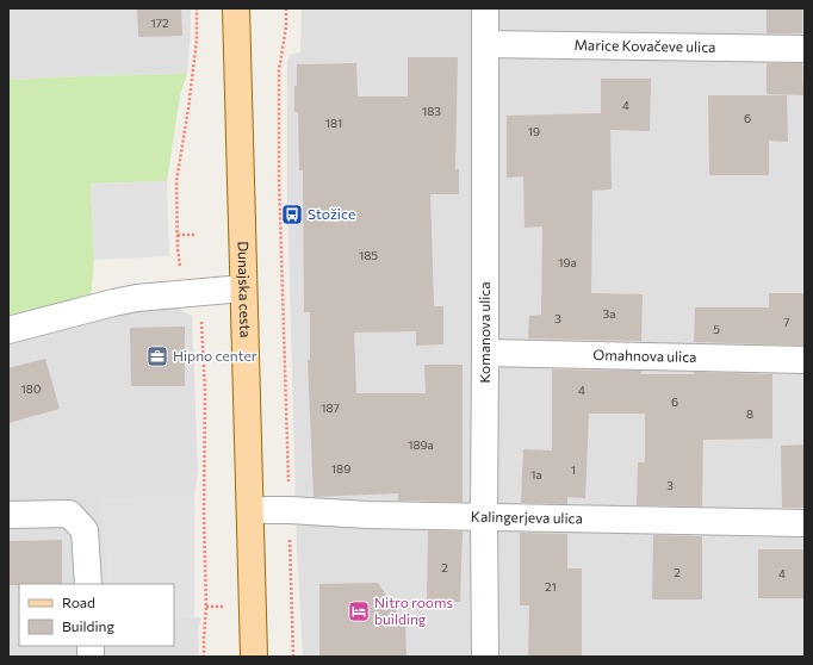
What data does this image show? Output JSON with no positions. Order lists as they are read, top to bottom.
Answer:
{
  "streets": {
    "main road": ["Dunajska cesta"],
    "street": [
      "Marice Kovačeve ulica",
      "Komanova ulica",
      "Omahnova ulica",
      "Kalingerjeva ulica"
    ]
  },
  "crossings": [
    ["Marice Kovačeve ulica", "Komanova ulica"],
    ["Dunajska cesta", "Kalingerjeva ulica"],
    ["Komanova ulica", "Omahnova ulica"],
    ["Komanova ulica", "Kalingerjeva ulica"]
  ],
  "places": {
    "bus stop": ["Stožice"],
    "office": ["Hipno center"],
    "hotel": ["Nitro rooms building"]
  },
  "house_numbers": [
    "172",
    "4",
    "183",
    "6",
    "181",
    "19",
    "185",
    "19a",
    "3a",
    "3",
    "7",
    "5",
    "180",
    "4",
    "6",
    "187",
    "8",
    "189a",
    "189",
    "1",
    "1a",
    "3",
    "2",
    "2",
    "4",
    "21"
  ],
  "legend": ["Road", "Building"]
}
